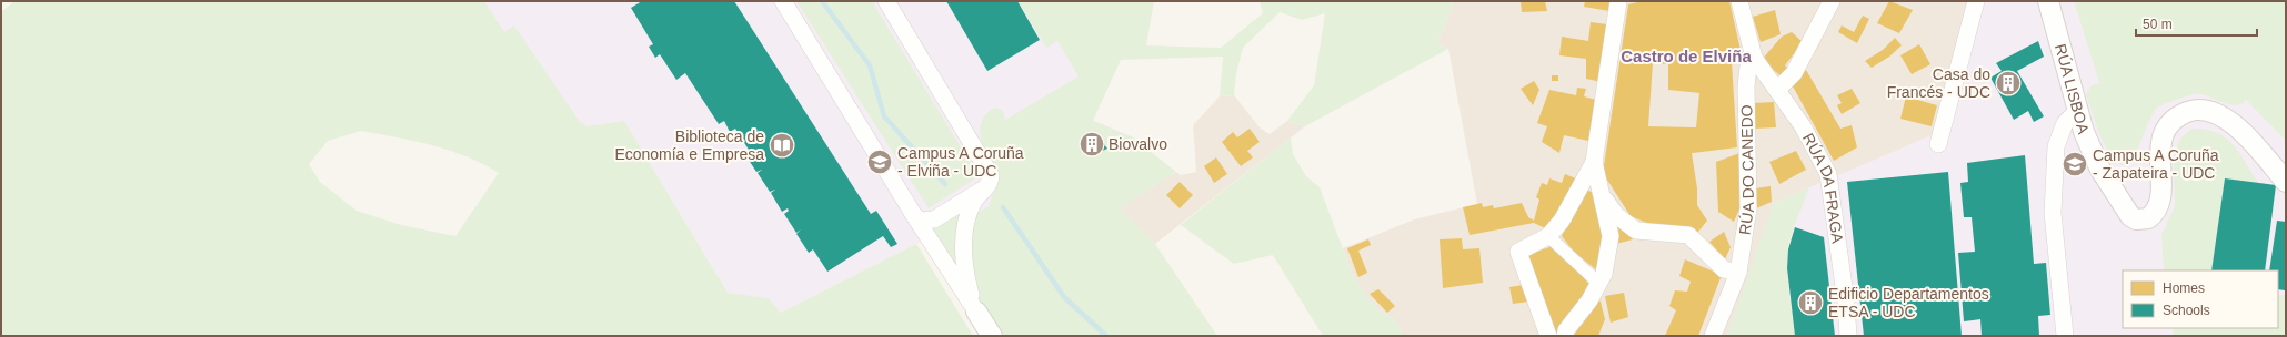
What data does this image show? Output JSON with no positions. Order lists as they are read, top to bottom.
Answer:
{
  "streets": {
    "street": ["RÚA LISBOA", "RÚA DO CANEDO", "RÚA DA FRAGA"]
  },
  "crossings": [
    ["RÚA DO CANEDO", "RÚA DA FRAGA"]
  ],
  "districts": ["Castro de Elviña"],
  "places": {
    "building": ["Casa do Francés - UDC", "Biovalvo", "Edificio Departamentos ETSA - UDC"],
    "library": ["Biblioteca de Economía e Empresa"],
    "school or university": ["Campus A Coruña - Elviña - UDC", "Campus A Coruña - Zapateira - UDC"]
  },
  "legend": ["Homes", "Schools"],
  "scale_bar": "50 m"
}
